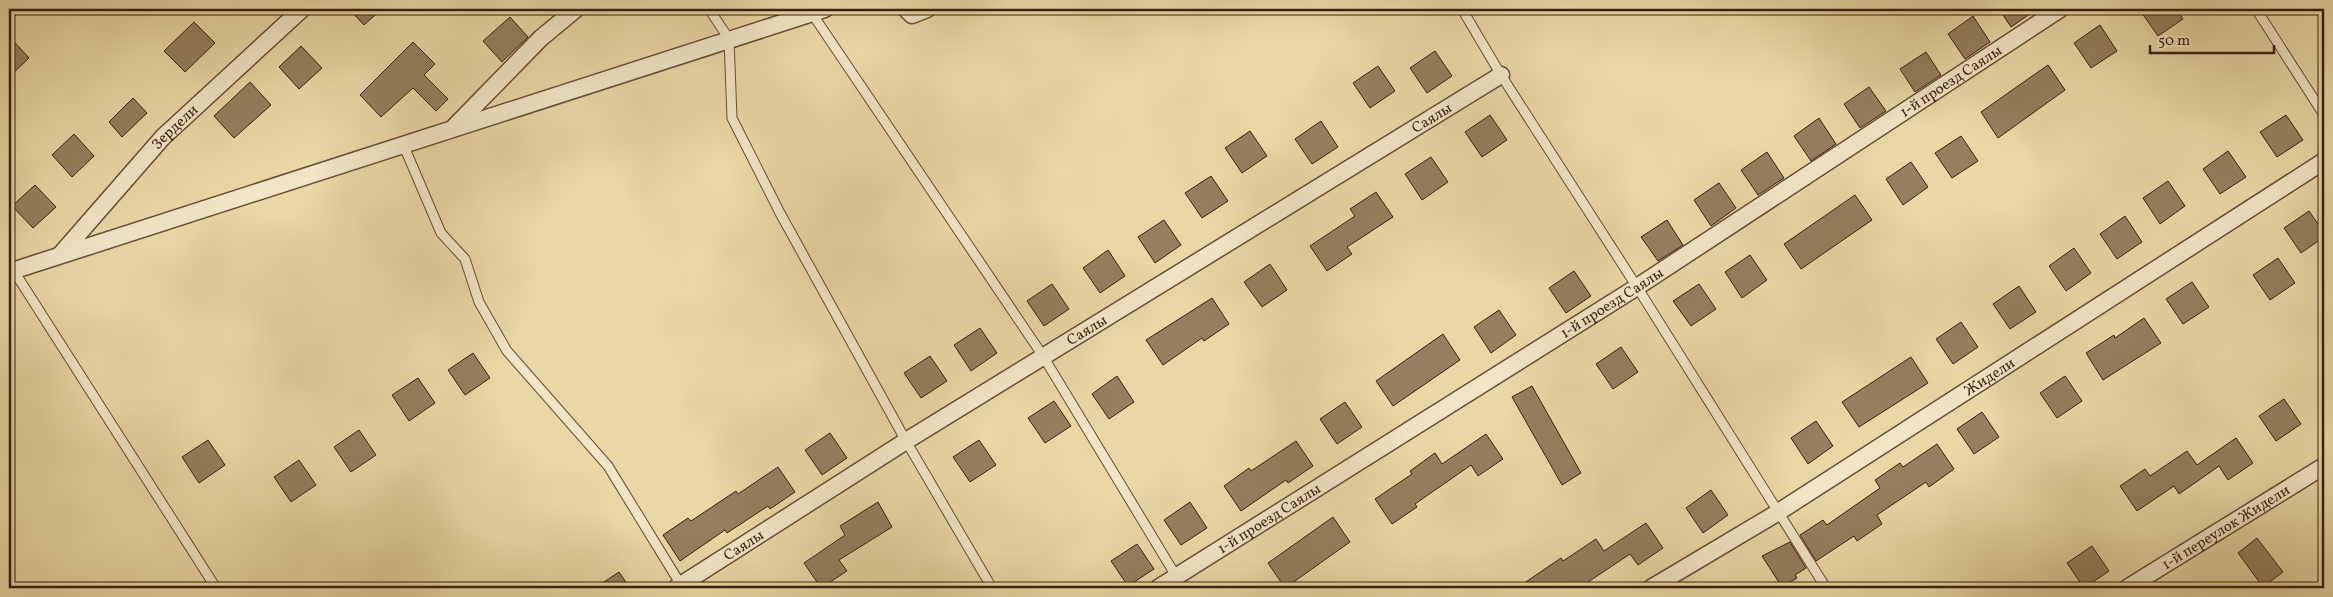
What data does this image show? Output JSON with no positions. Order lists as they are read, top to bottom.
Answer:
{
  "streets": {
    "street": [
      "1-й проезд Саялы",
      "Саялы",
      "Зердели",
      "Жидели",
      "1-й переулок Жидели"
    ]
  },
  "scale_bar": "50 m"
}
